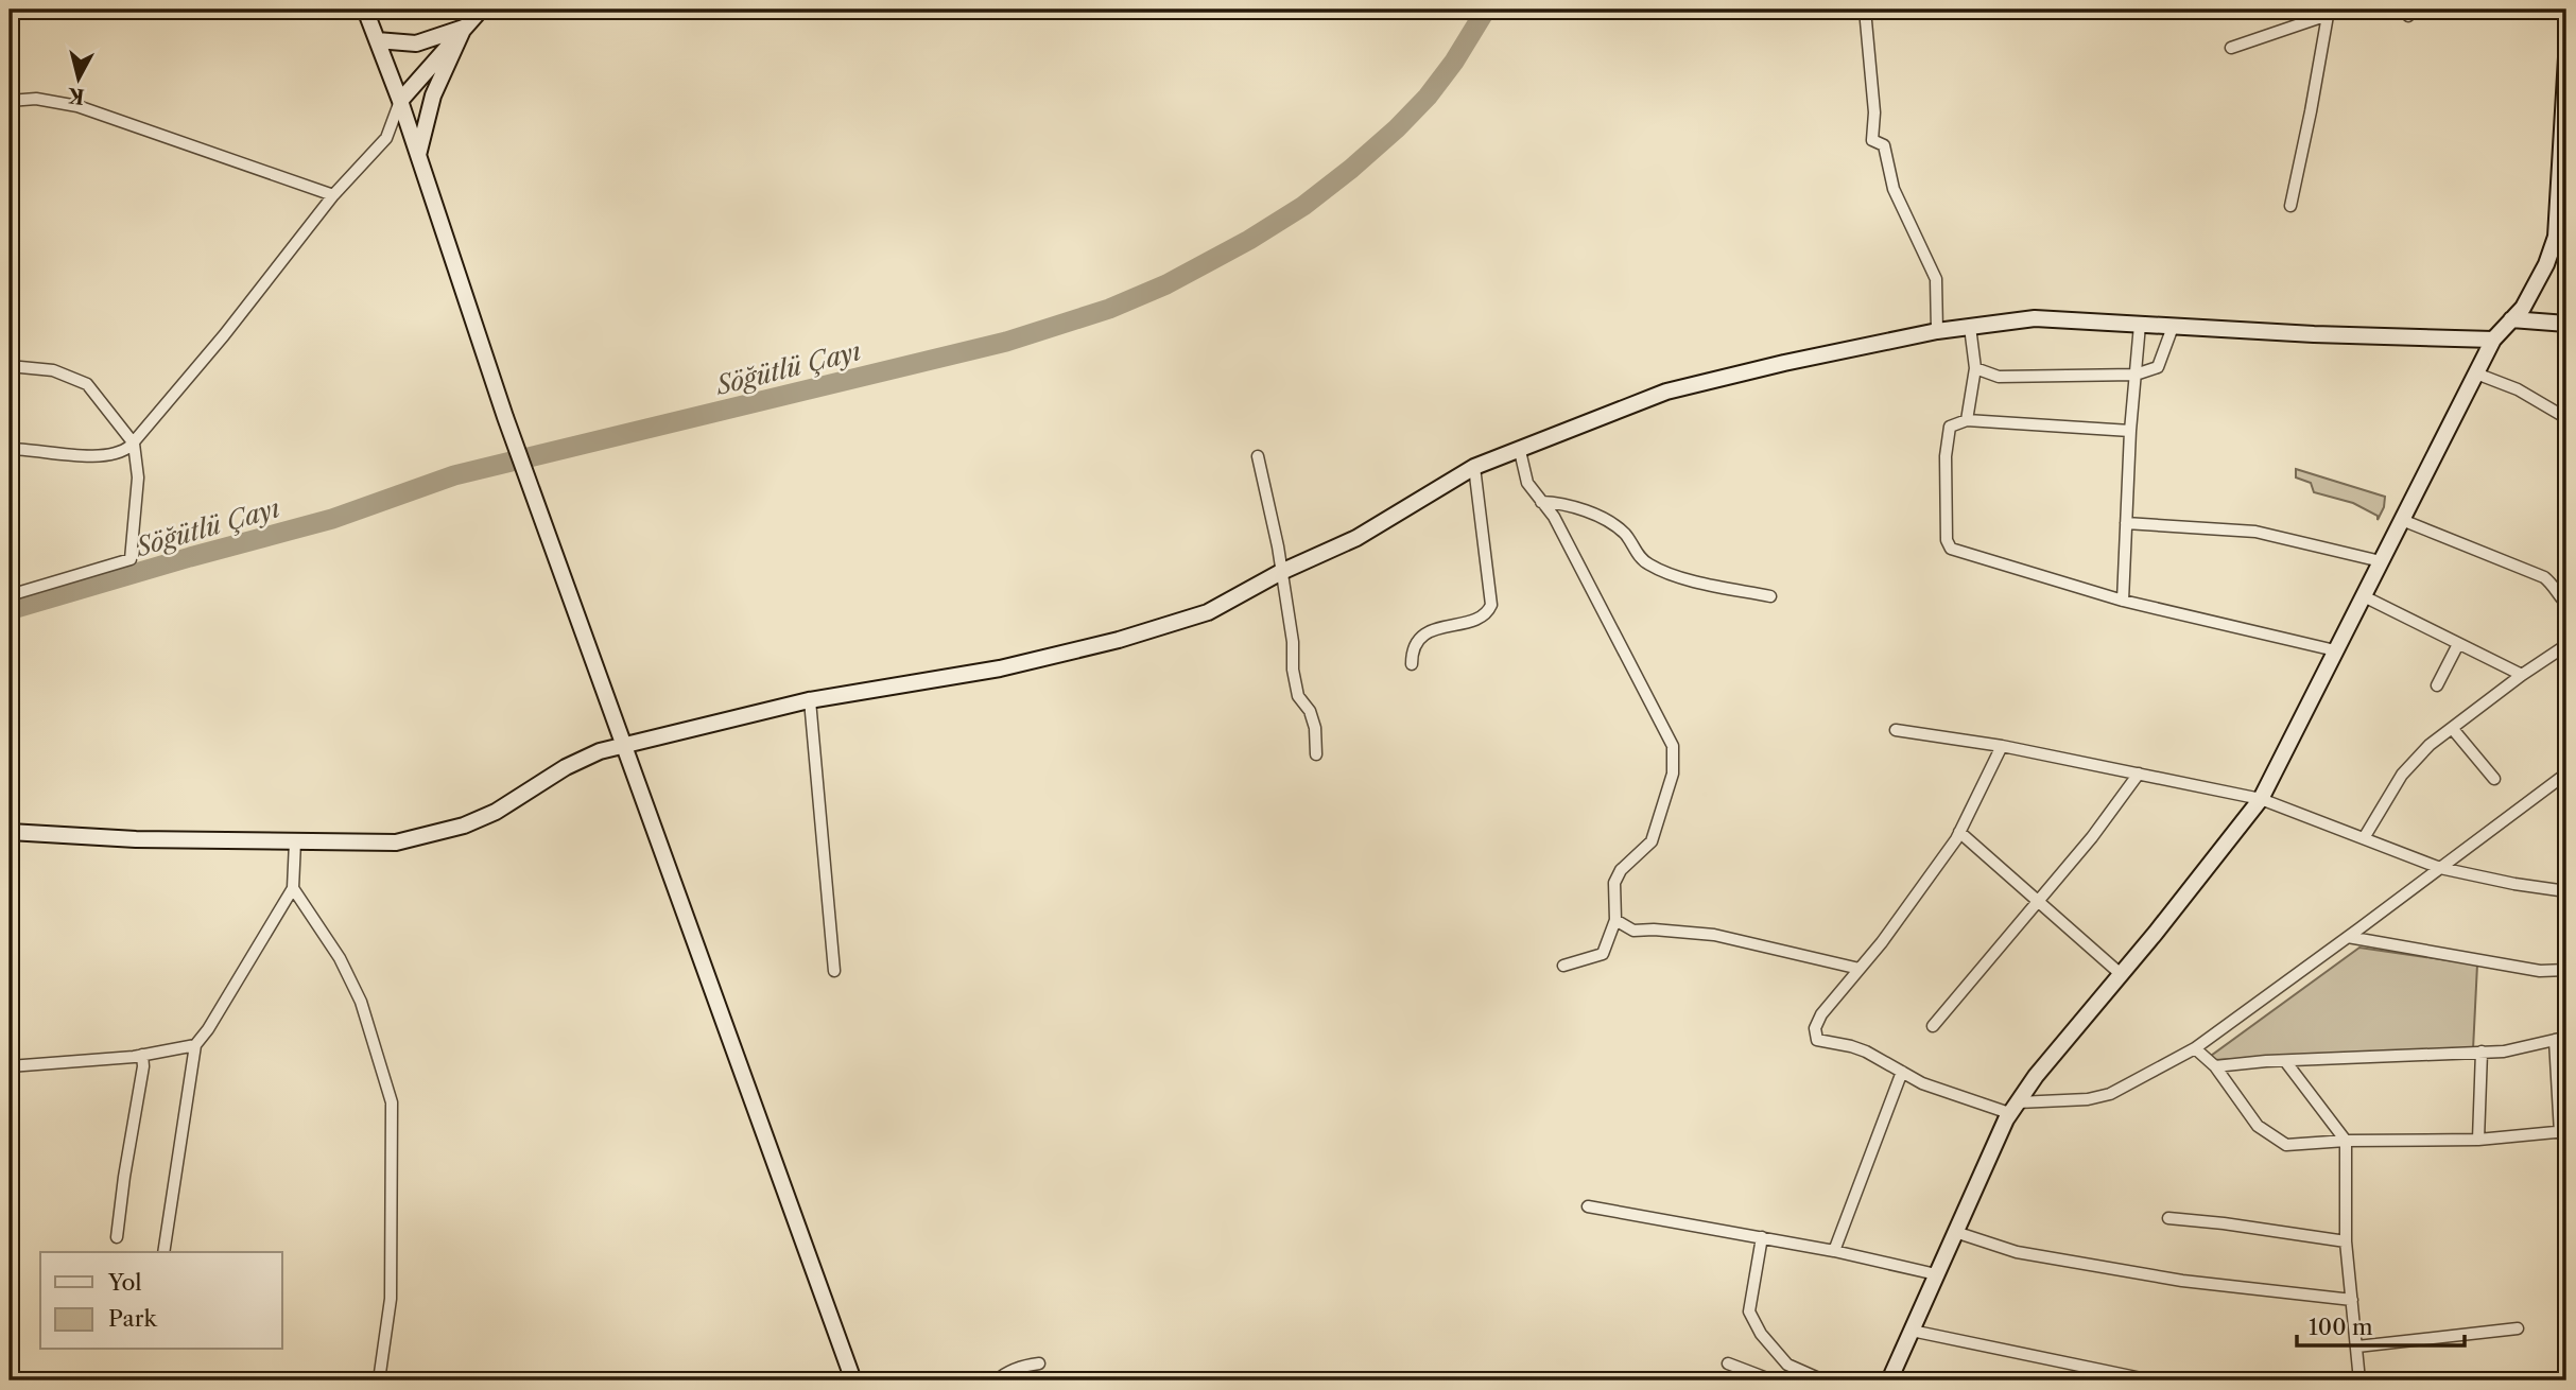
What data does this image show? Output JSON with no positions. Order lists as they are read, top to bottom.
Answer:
{
  "water": ["Söğütlü Çayı"],
  "legend": ["Yol", "Park"],
  "scale_bar": "100 m",
  "north": "bottom"
}
